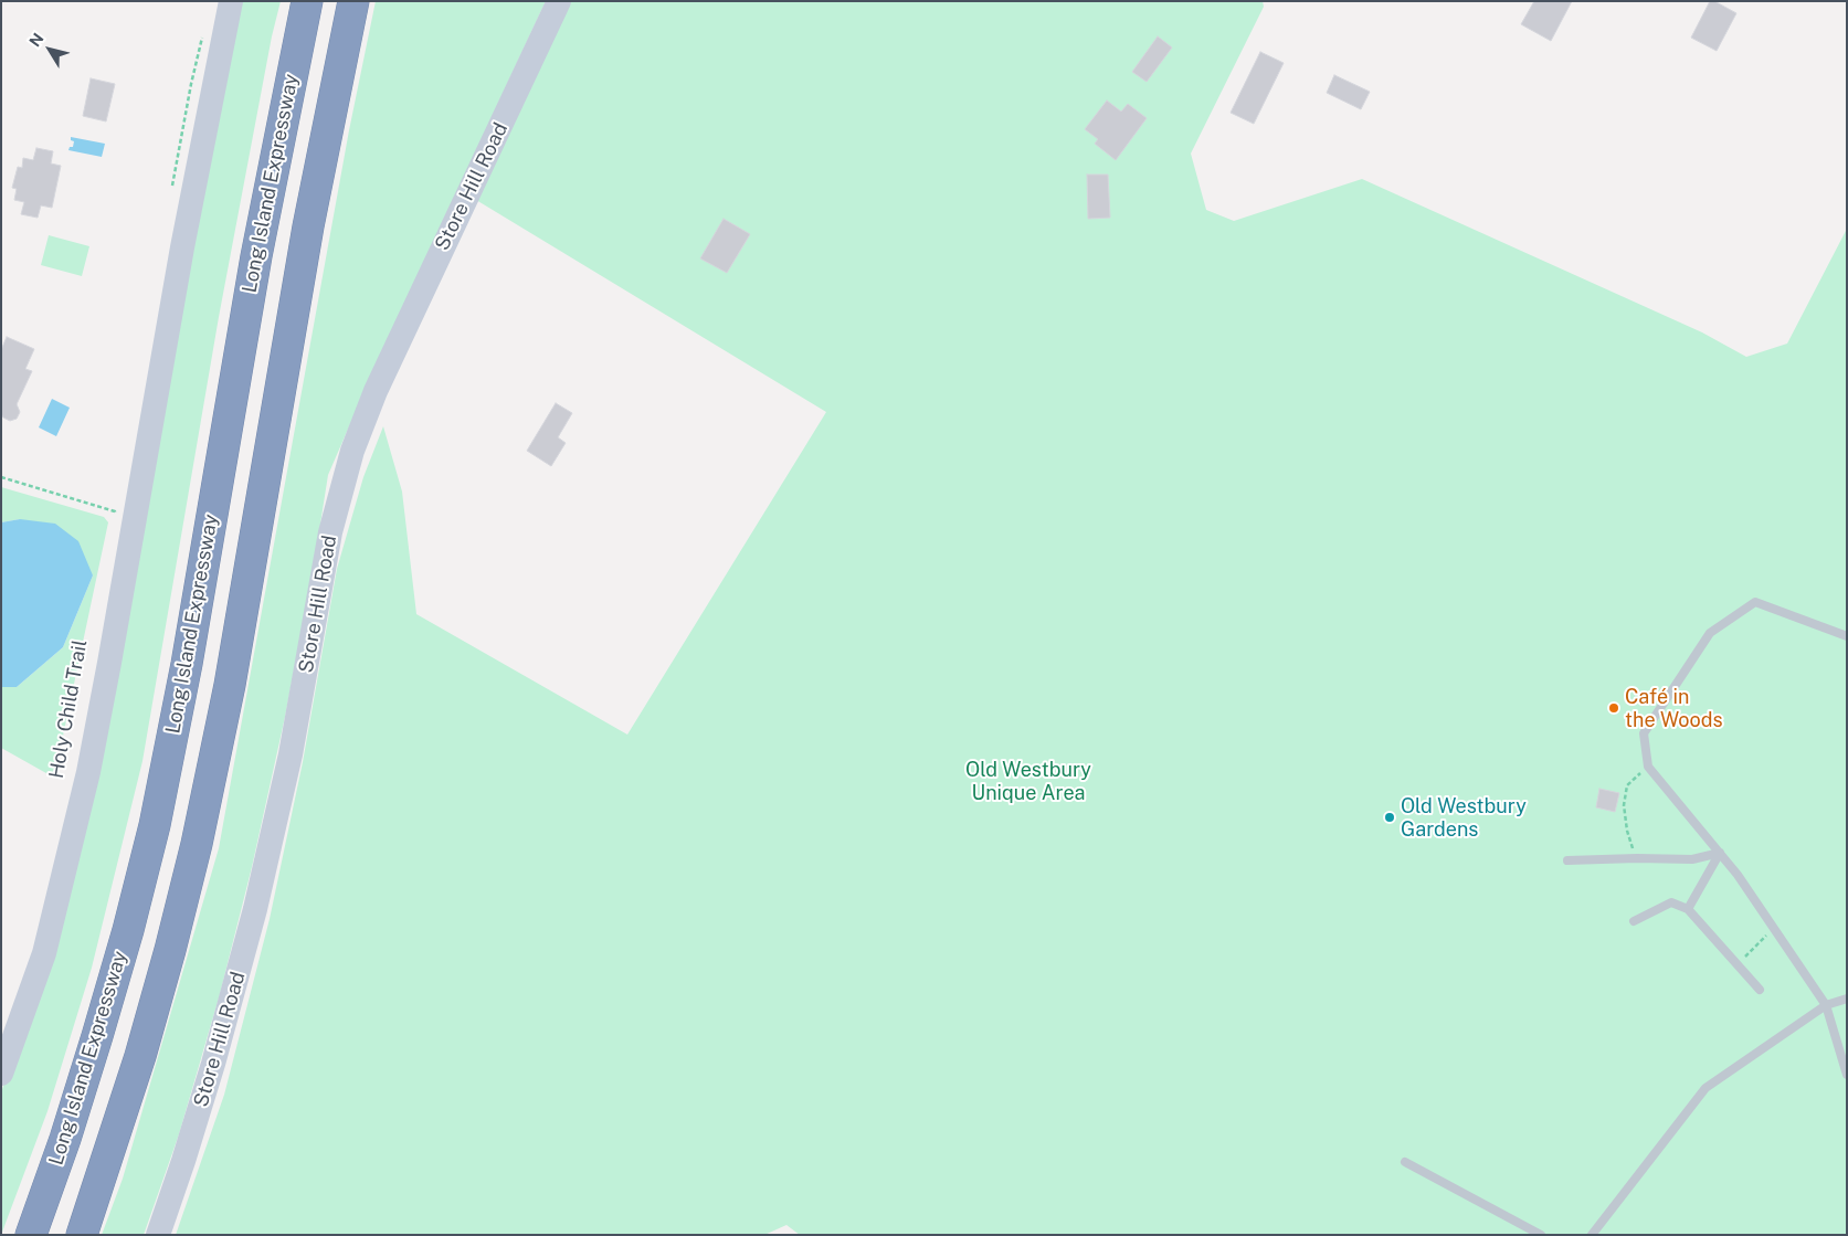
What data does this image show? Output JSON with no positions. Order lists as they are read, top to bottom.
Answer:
{
  "streets": {
    "highway": ["Long Island Expressway"],
    "main road": ["Store Hill Road"]
  },
  "parks": ["Old Westbury Unique Area"],
  "places": ["Café in the Woods", "Old Westbury Gardens"],
  "north": "top left"
}
